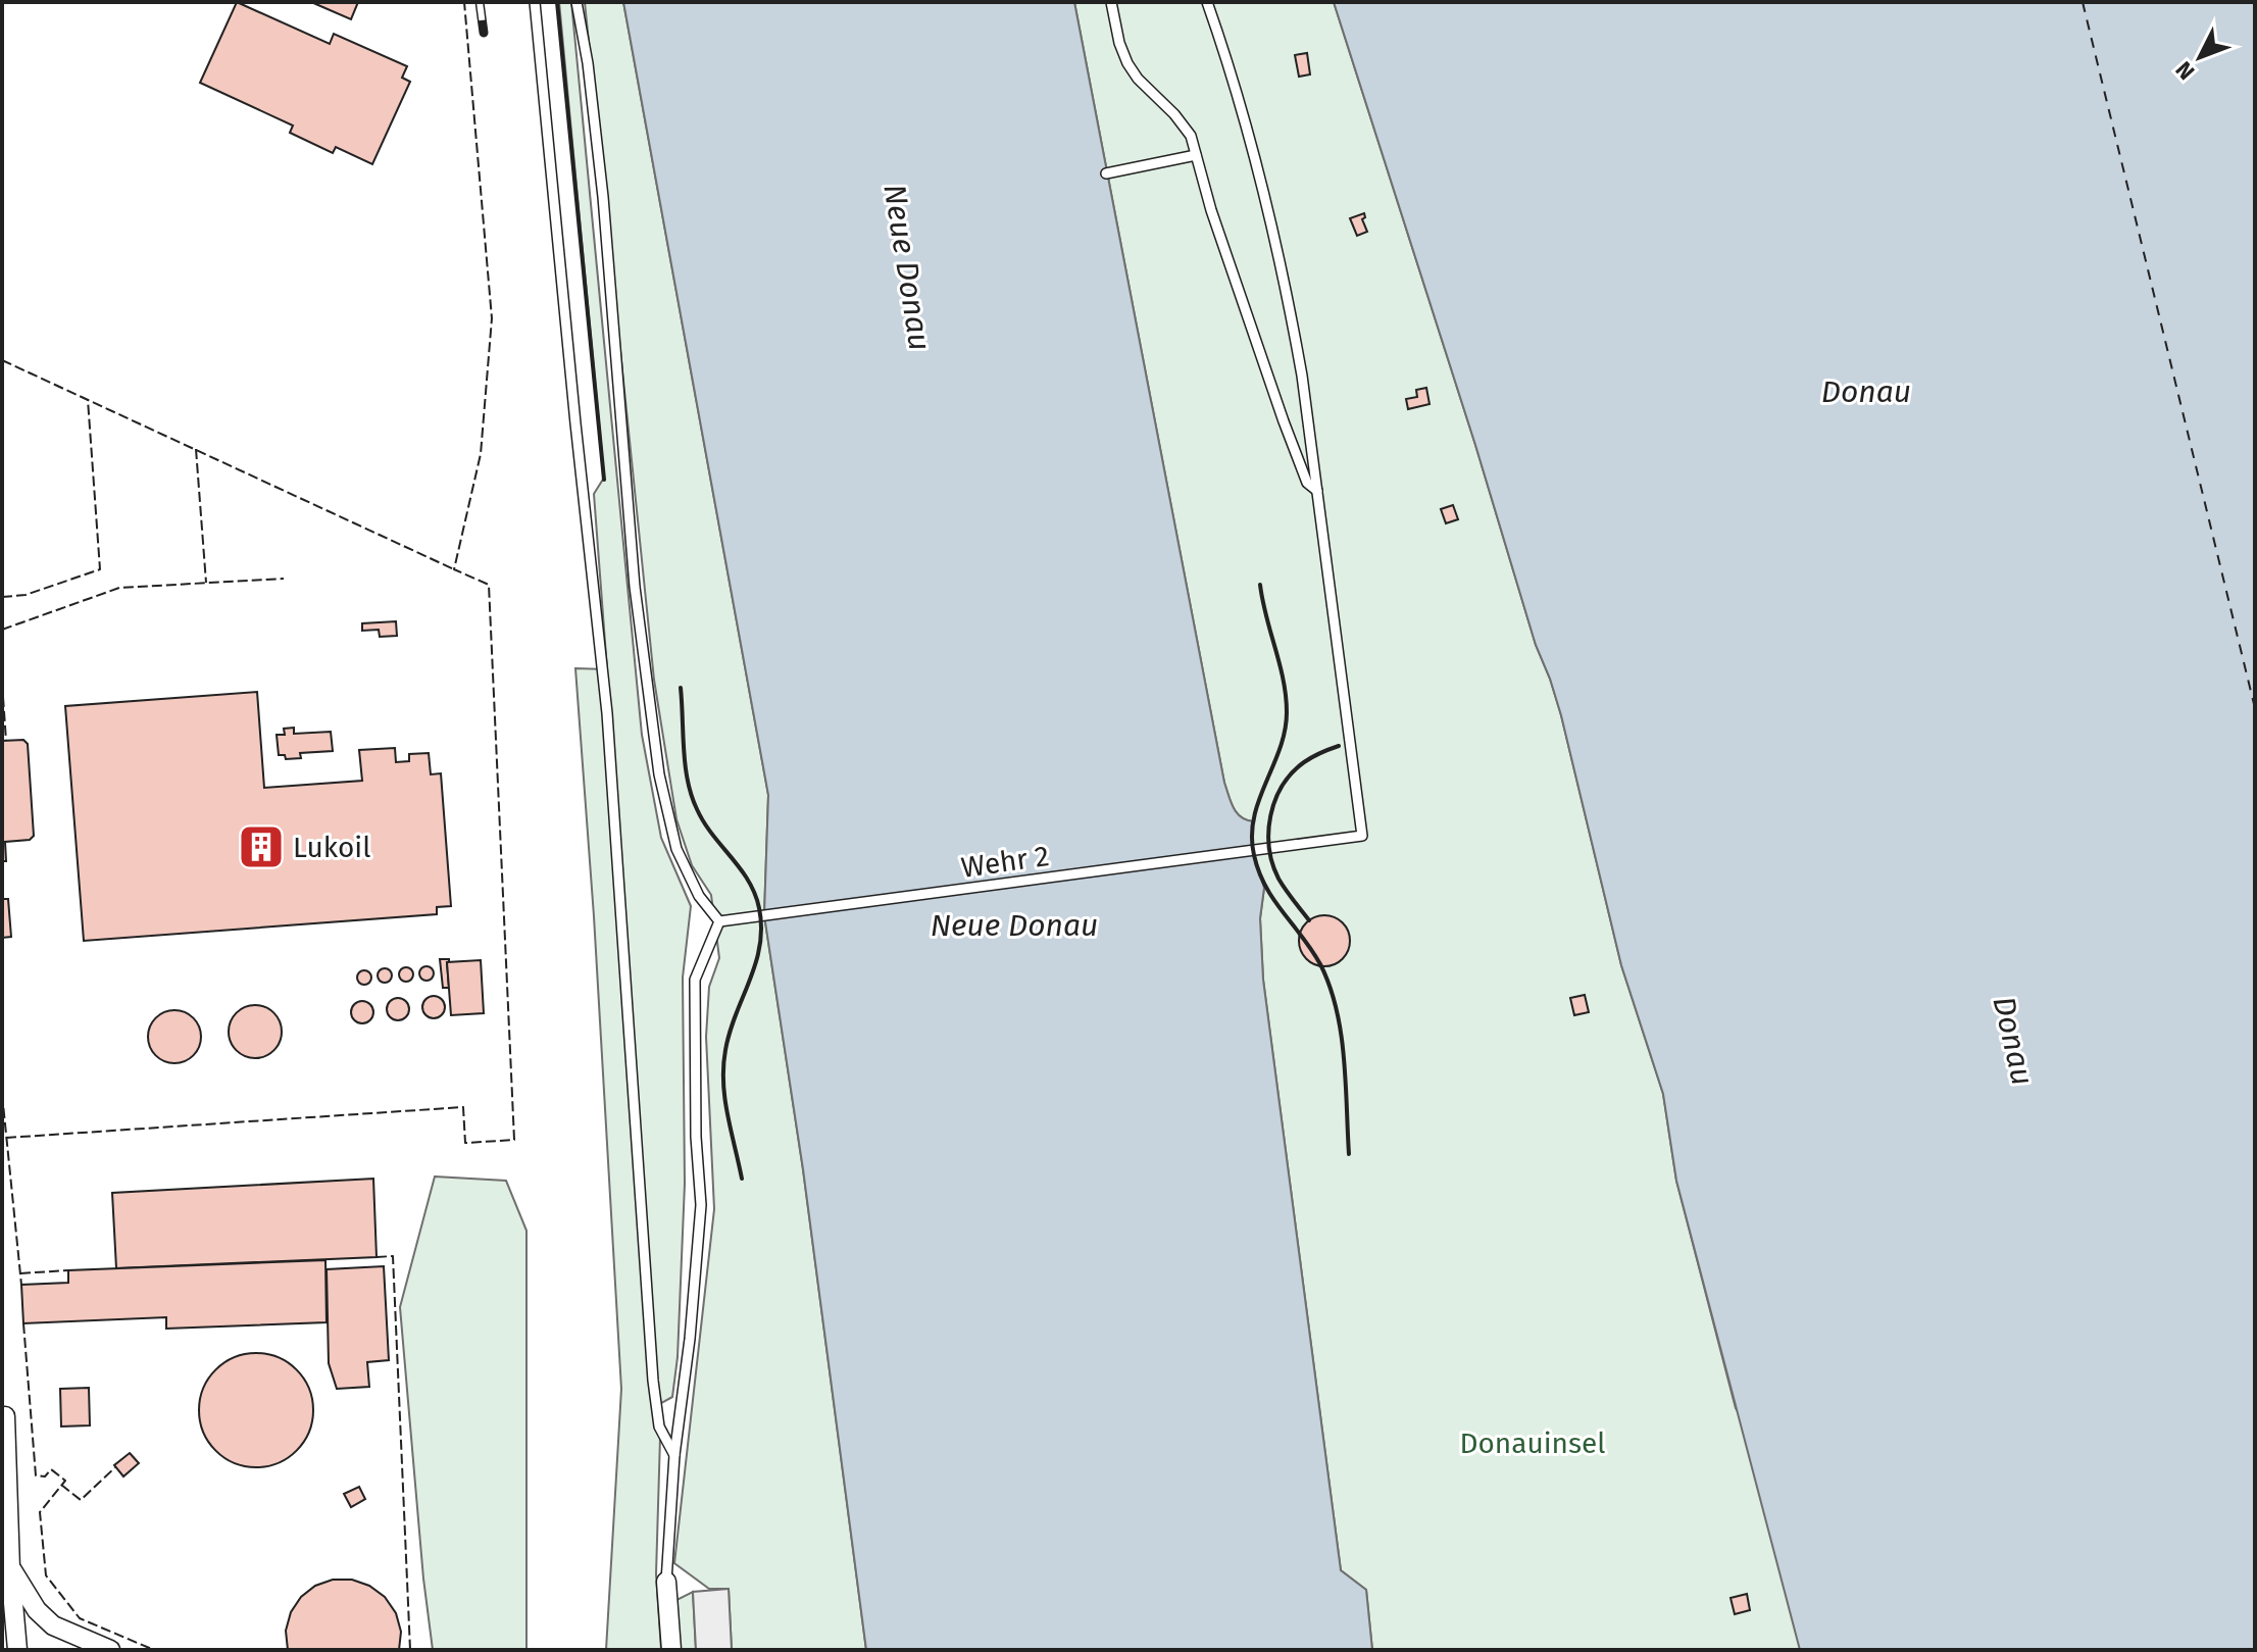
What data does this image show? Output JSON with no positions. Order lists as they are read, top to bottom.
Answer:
{
  "streets": {
    "lane": ["Wehr 2"]
  },
  "water": ["Neue Donau", "Donau"],
  "parks": ["Donauinsel"],
  "places": {
    "building": ["Lukoil"]
  },
  "north": "bottom left"
}
